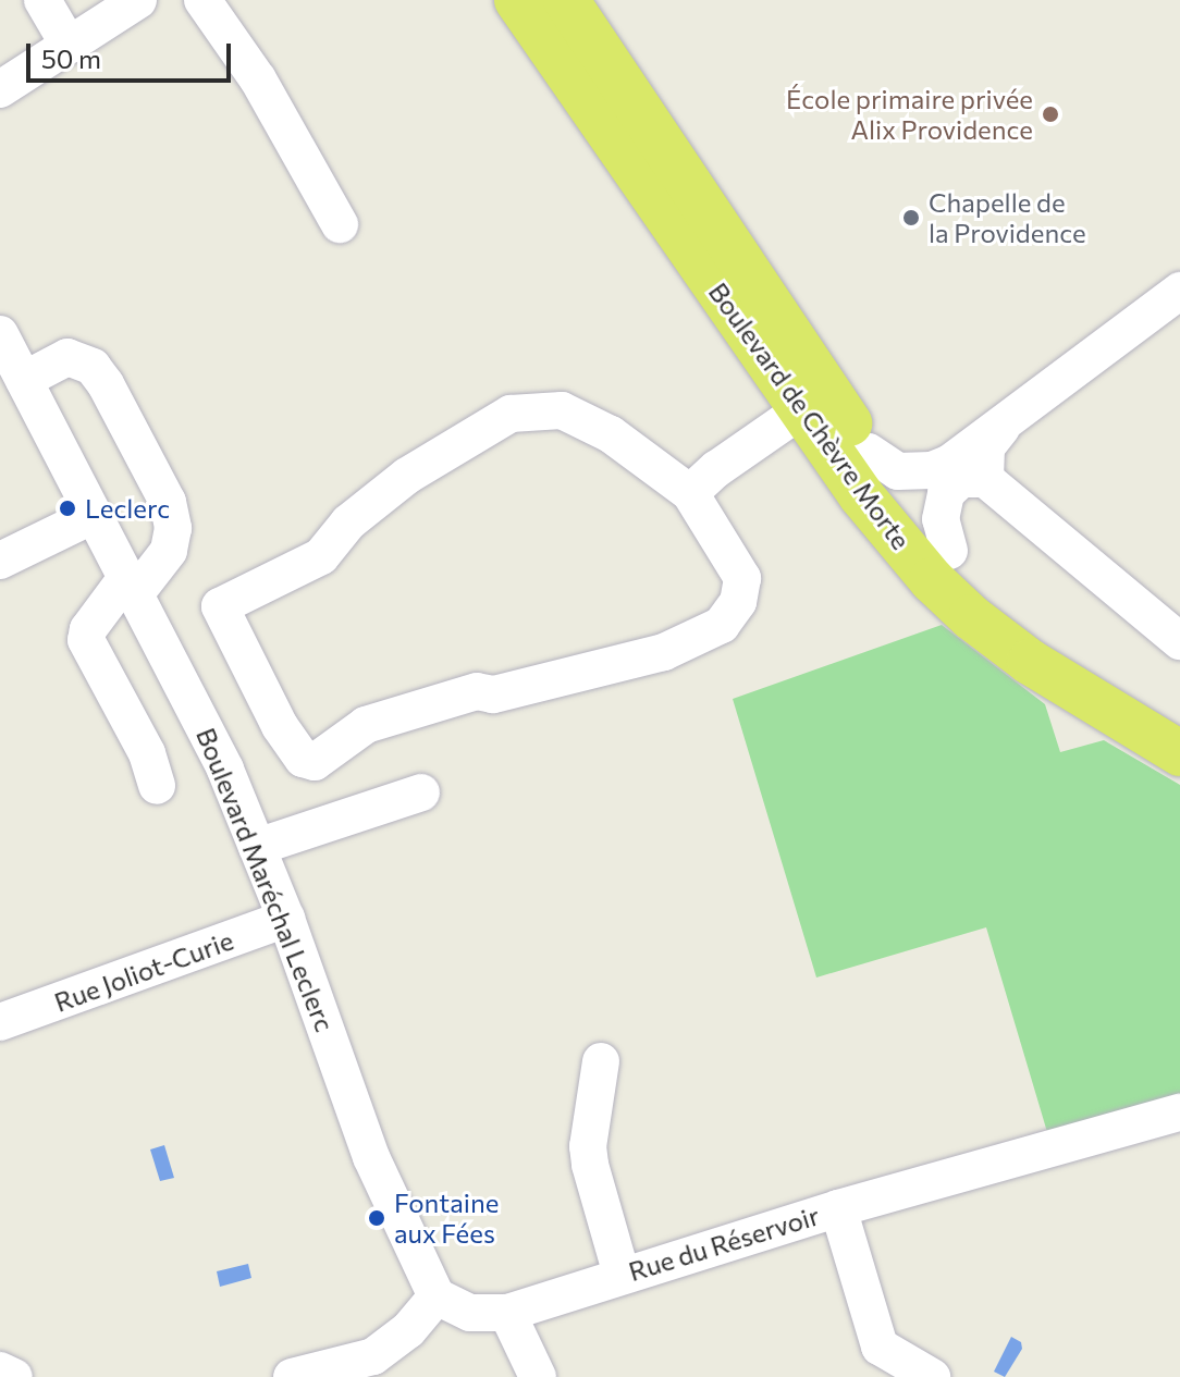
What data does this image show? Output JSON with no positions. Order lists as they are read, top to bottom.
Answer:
{
  "streets": {
    "main road": ["Boulevard de Chèvre Morte"],
    "street": ["Boulevard Maréchal Leclerc", "Rue Joliot-Curie", "Rue du Réservoir"]
  },
  "crossings": [
    ["Boulevard Maréchal Leclerc", "Rue Joliot-Curie"],
    ["Boulevard Maréchal Leclerc", "Rue du Réservoir"]
  ],
  "places": [
    "École primaire privée Alix Providence",
    "Chapelle de la Providence",
    "Leclerc",
    "Fontaine aux Fées"
  ],
  "scale_bar": "50 m"
}
